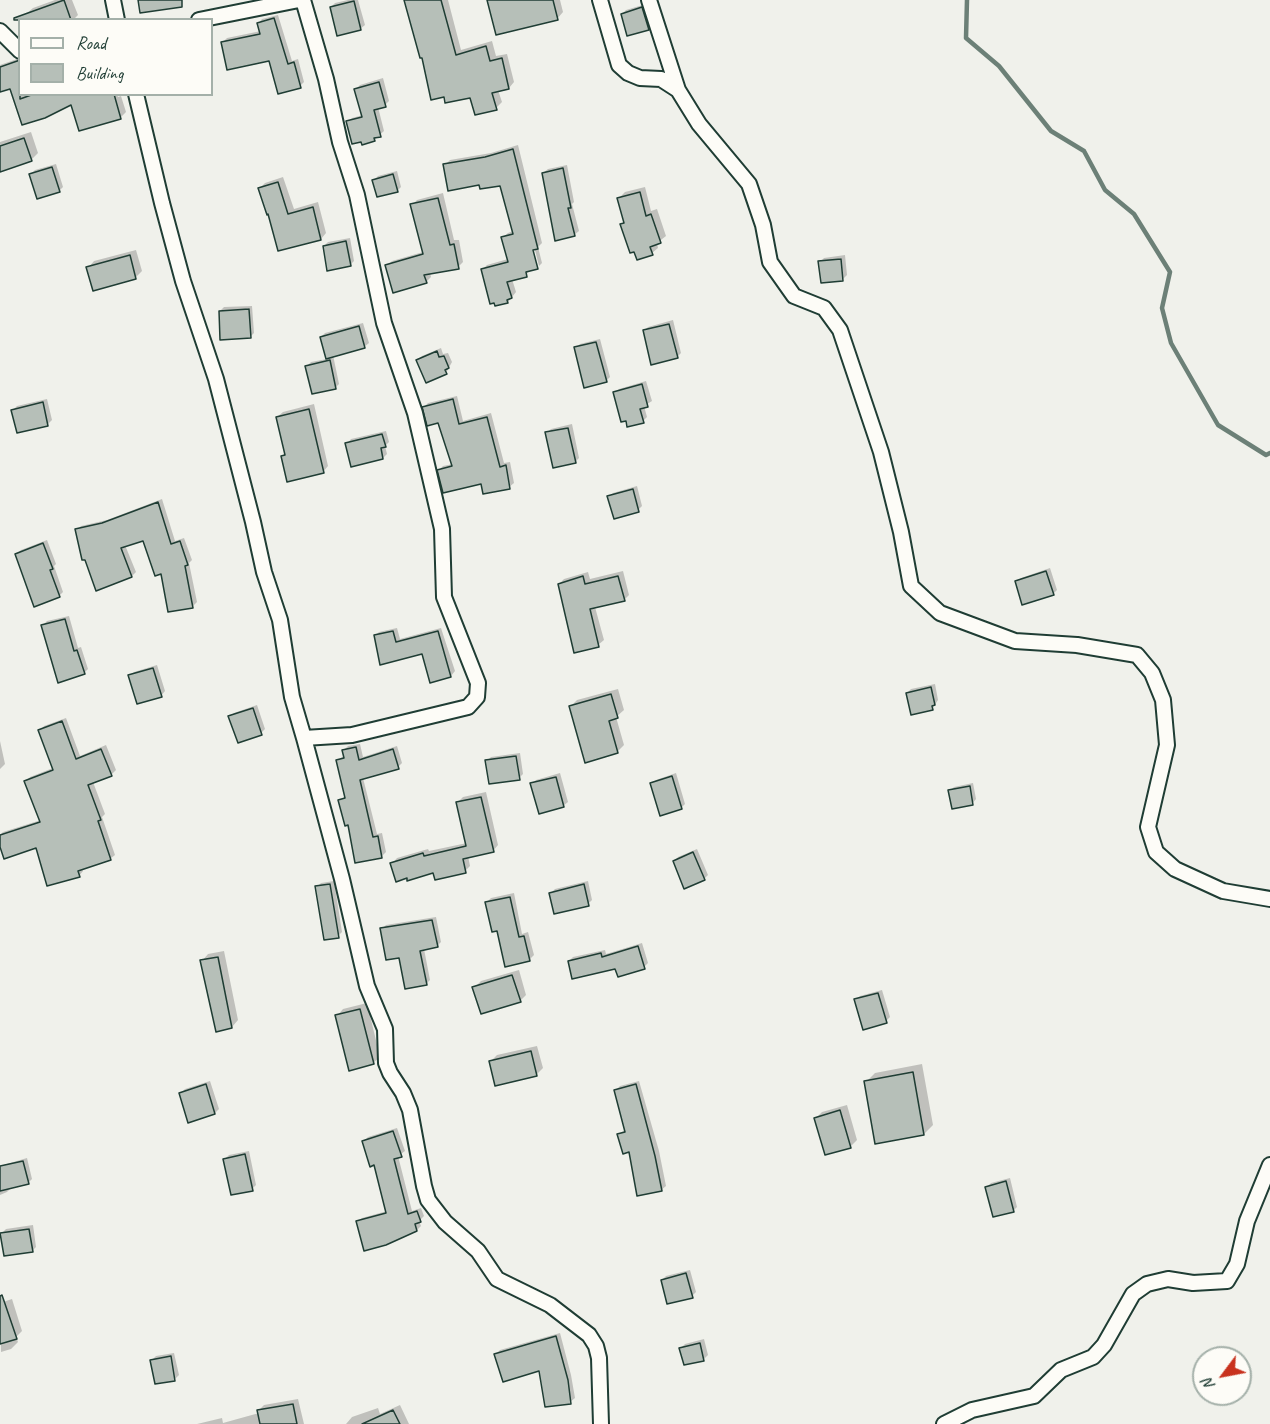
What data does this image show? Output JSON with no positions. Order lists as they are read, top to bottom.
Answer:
{
  "legend": ["Road", "Building"],
  "north": "bottom left"
}
